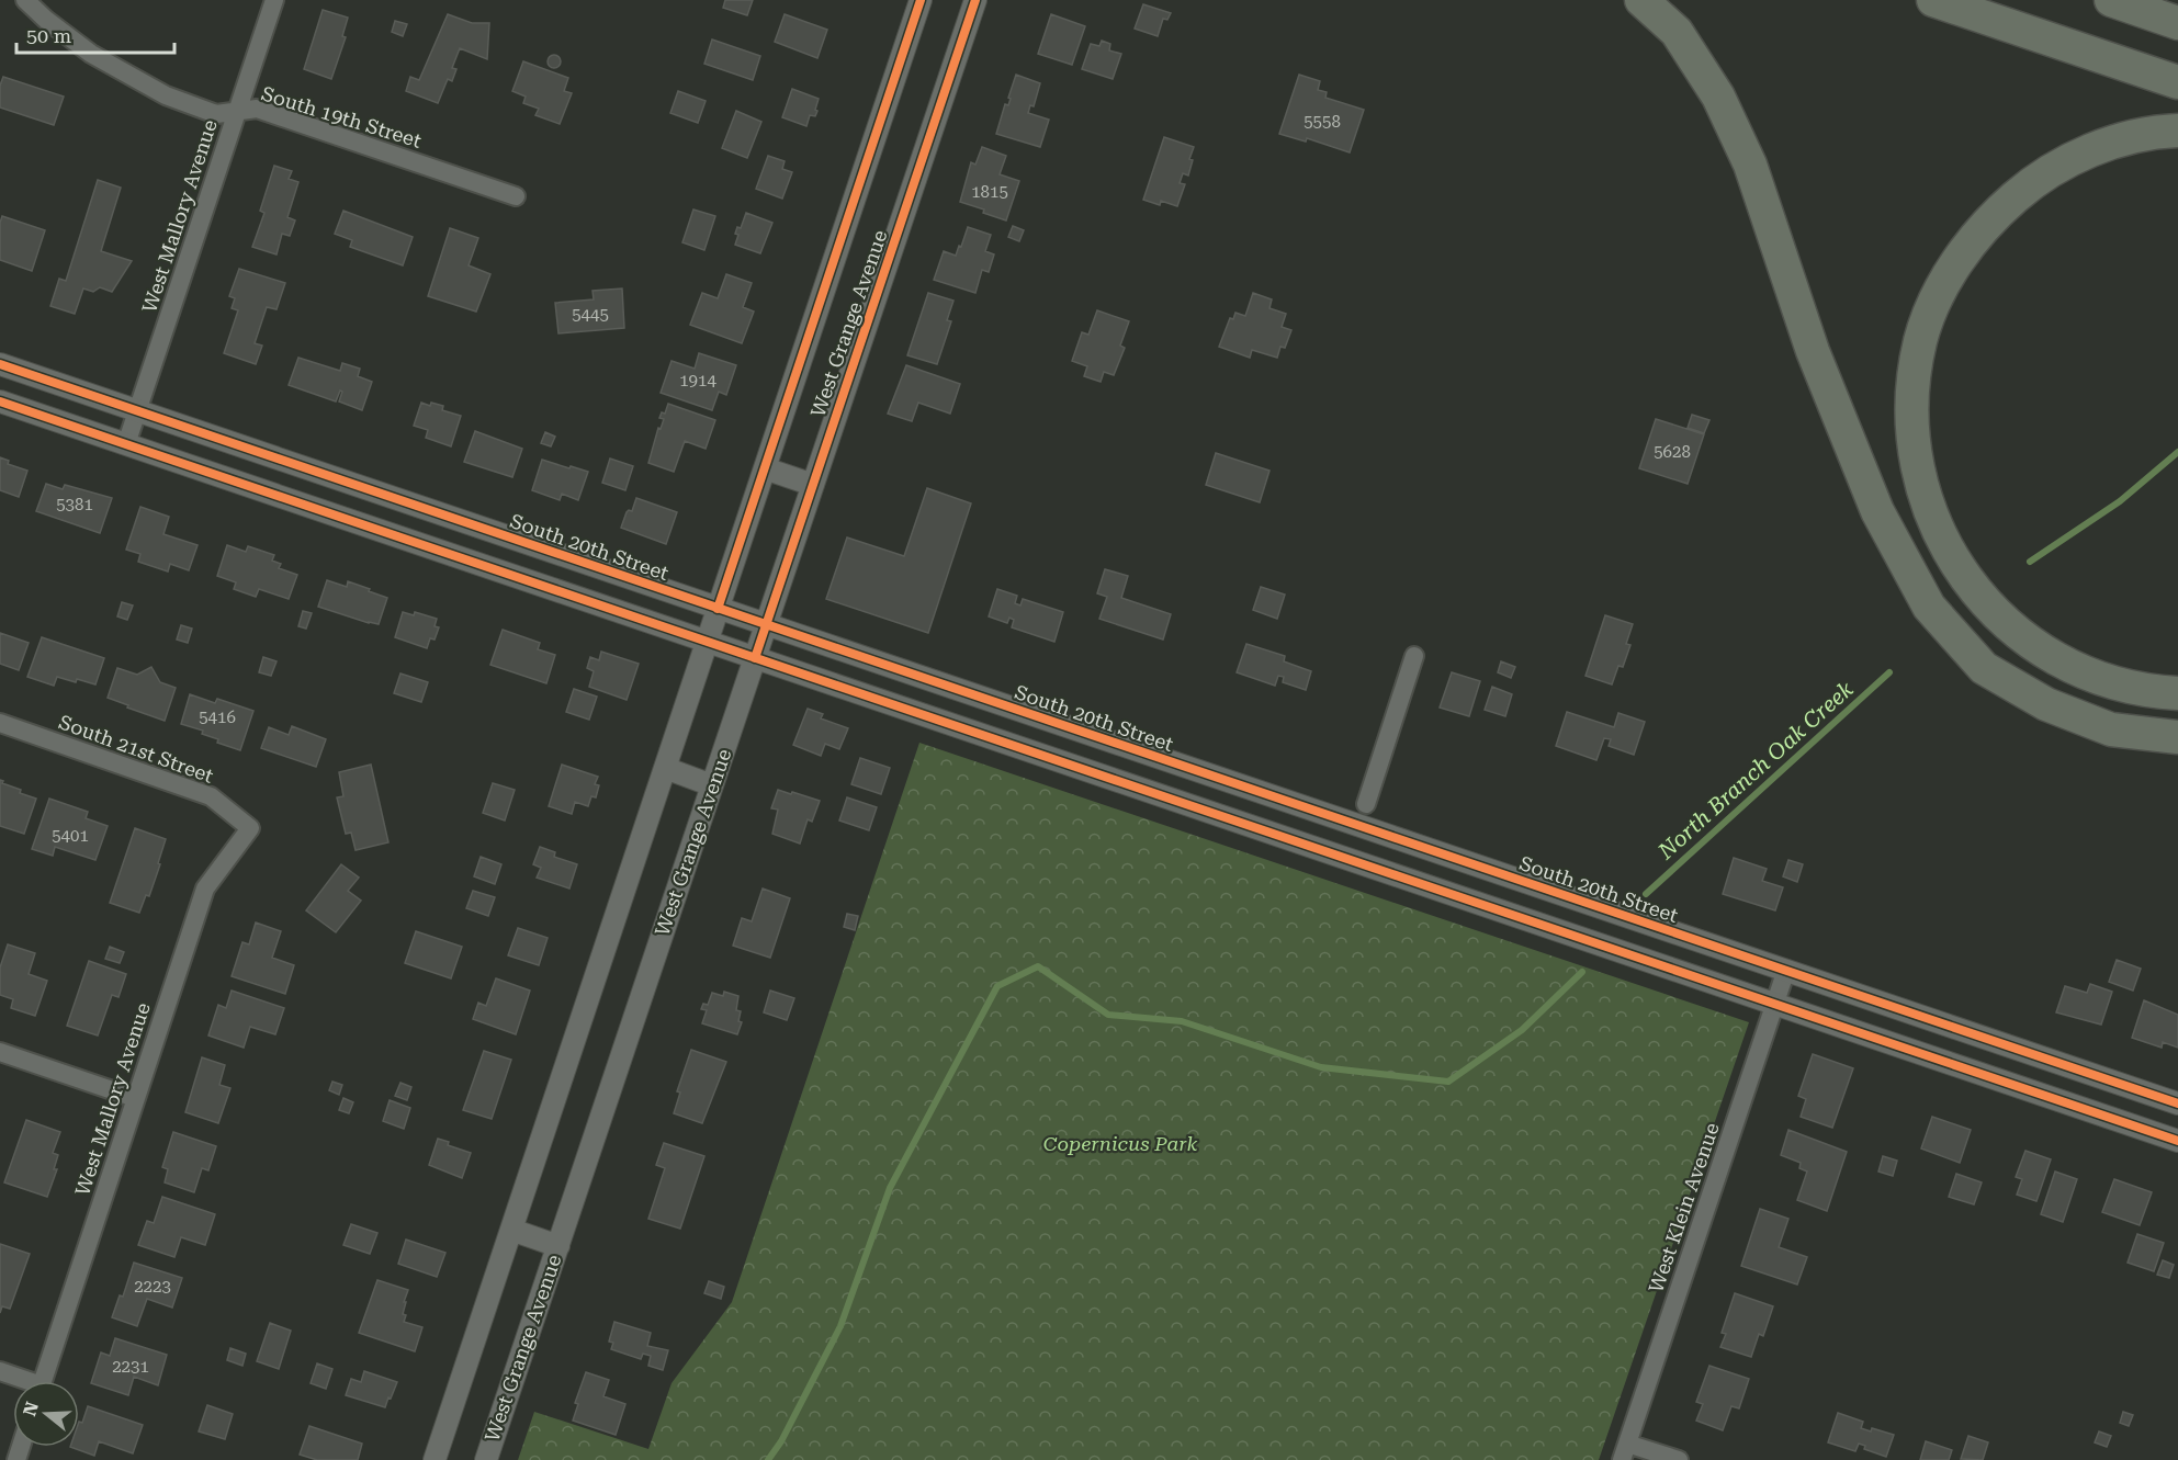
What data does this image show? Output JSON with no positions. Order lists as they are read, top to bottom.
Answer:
{
  "streets": {
    "street": [
      "South 19th Street",
      "West Mallory Avenue",
      "West Grange Avenue",
      "South 20th Street",
      "South 21st Street",
      "West Klein Avenue"
    ]
  },
  "crossings": [
    ["South 19th Street", "West Mallory Avenue"],
    ["West Mallory Avenue", "South 20th Street"],
    ["West Mallory Avenue", "South 21st Street"],
    ["West Grange Avenue", "South 20th Street"],
    ["South 20th Street", "West Klein Avenue"]
  ],
  "water": ["North Branch Oak Creek"],
  "parks": ["Copernicus Park"],
  "house_numbers": [
    "5558",
    "1815",
    "5445",
    "1914",
    "5628",
    "5381",
    "5416",
    "5401",
    "2223",
    "2231"
  ],
  "scale_bar": "50 m",
  "north": "left"
}
